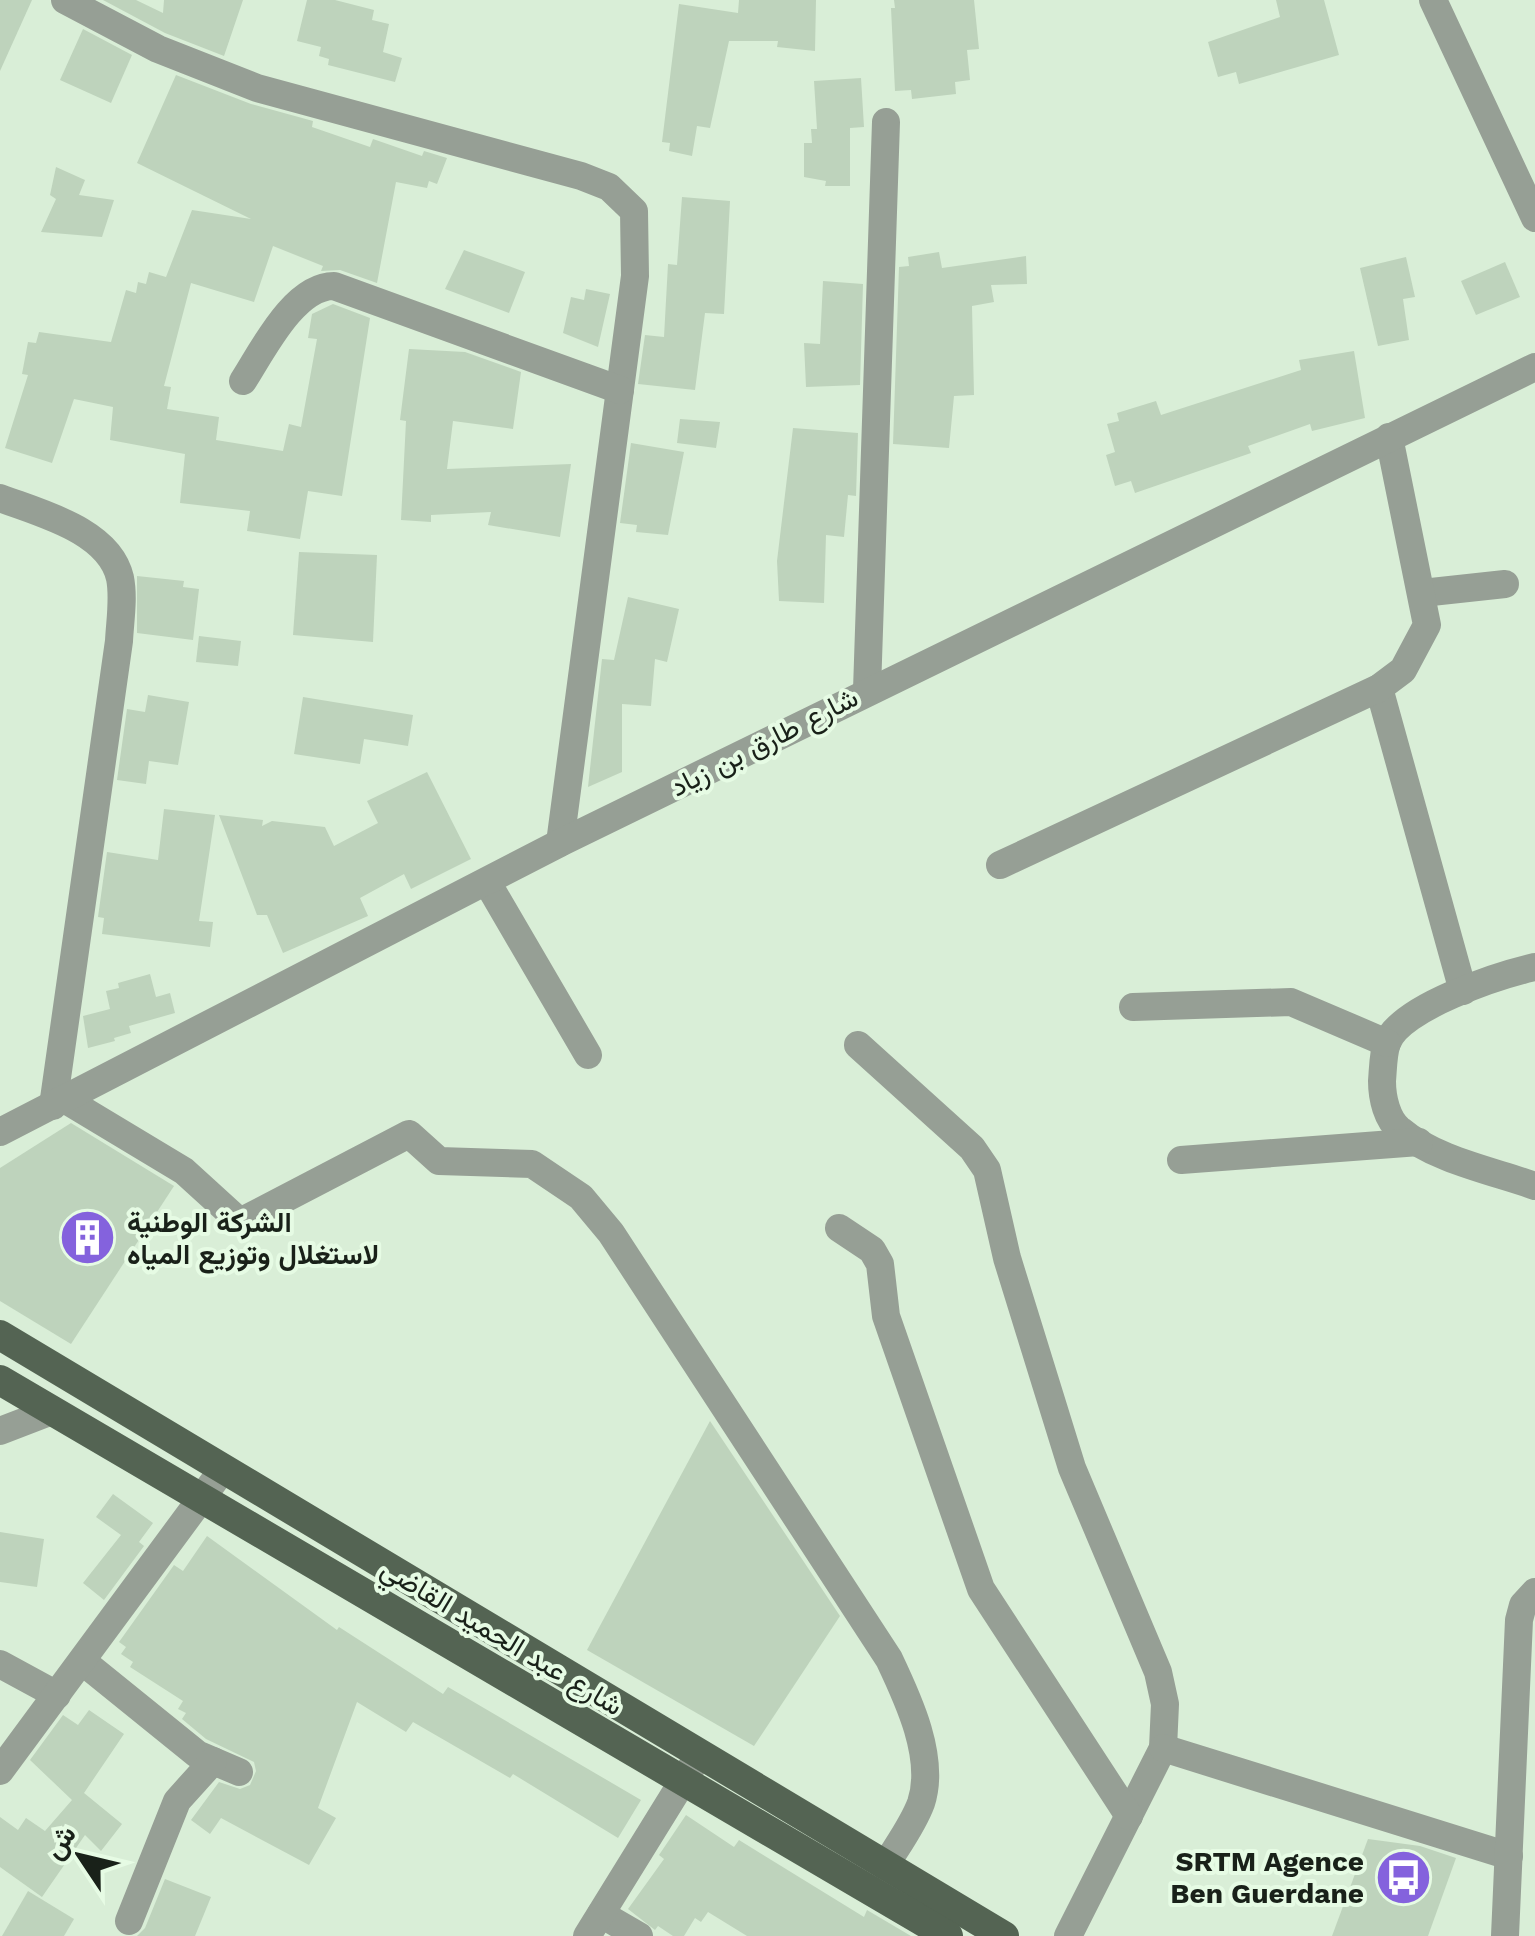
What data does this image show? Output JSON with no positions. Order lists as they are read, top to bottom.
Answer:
{
  "streets": {
    "main road": ["شارع عبد الحميد القاضي"],
    "street": ["شارع طارق بن زياد"]
  },
  "places": {
    "building": ["الشركة الوطنية لاستغلال وتوزيع المياه"],
    "bus stop": ["SRTM Agence Ben Guerdane"]
  },
  "north": "top left"
}
